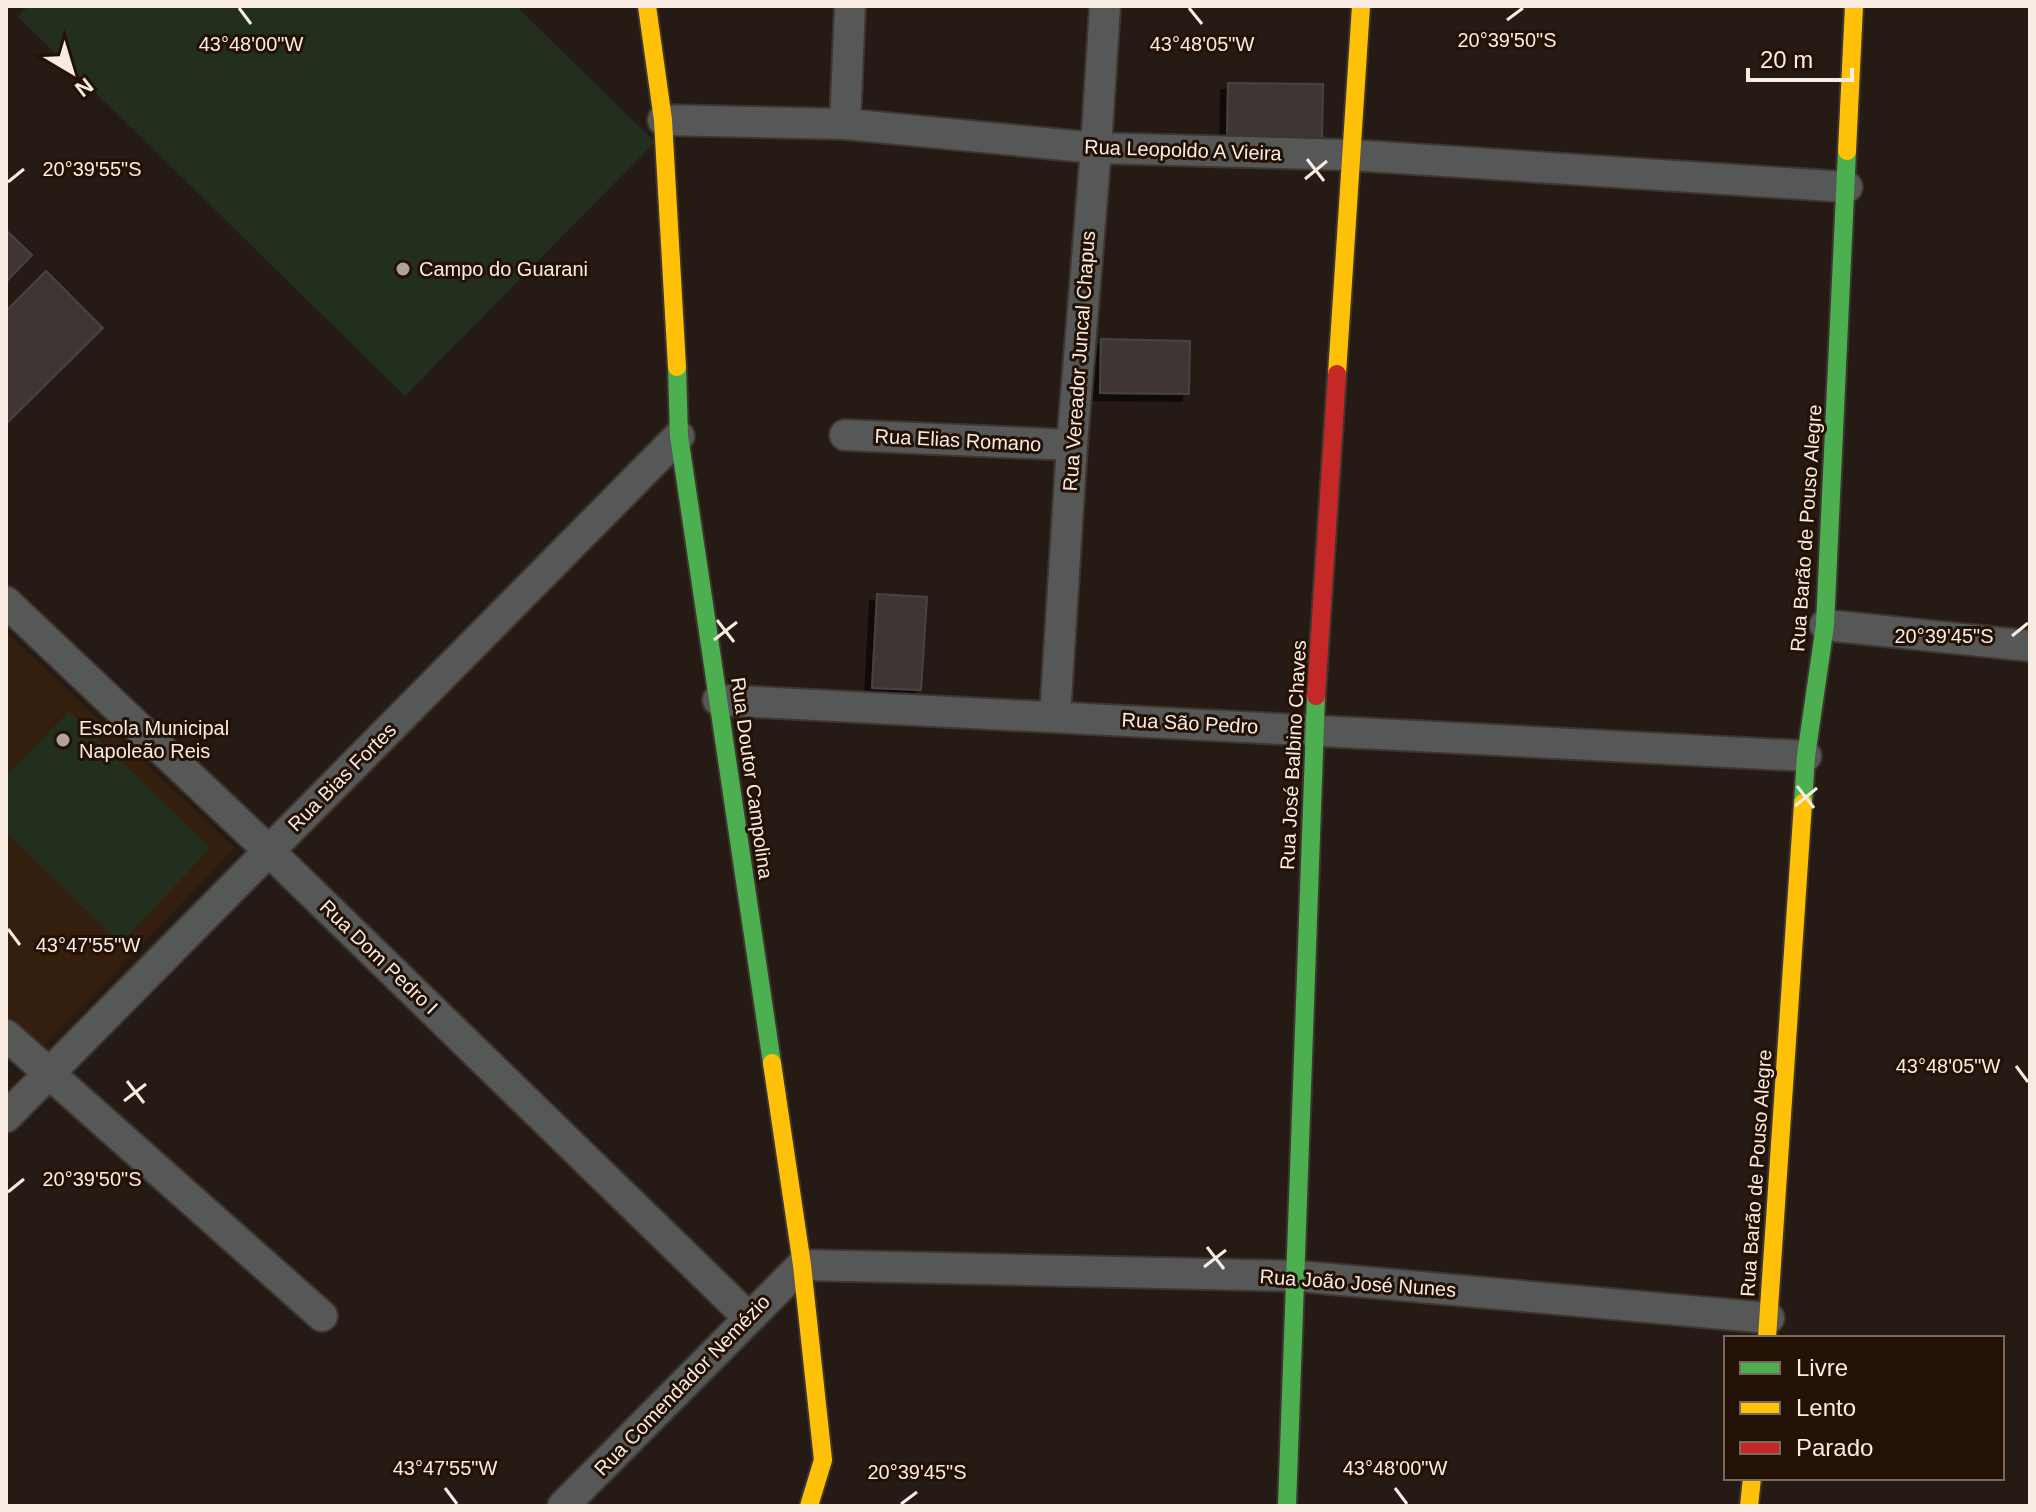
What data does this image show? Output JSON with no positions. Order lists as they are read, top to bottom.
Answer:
{
  "streets": {
    "street": [
      "Rua Leopoldo A Vieira",
      "Rua Vereador Juncal Chapus",
      "Rua Elias Romano",
      "Rua Barão de Pouso Alegre",
      "Rua São Pedro",
      "Rua José Balbino Chaves",
      "Rua Bias Fortes",
      "Rua Doutor Campolina",
      "Rua Dom Pedro I",
      "Rua João José Nunes",
      "Rua Comendador Nemézio"
    ]
  },
  "crossings": [
    ["Rua Leopoldo A Vieira", "Rua Vereador Juncal Chapus"],
    ["Rua Leopoldo A Vieira", "Rua Barão de Pouso Alegre"],
    ["Rua Leopoldo A Vieira", "Rua José Balbino Chaves"],
    ["Rua Leopoldo A Vieira", "Rua Doutor Campolina"],
    ["Rua Vereador Juncal Chapus", "Rua Elias Romano"],
    ["Rua Vereador Juncal Chapus", "Rua São Pedro"],
    ["Rua Barão de Pouso Alegre", "Rua São Pedro"],
    ["Rua Barão de Pouso Alegre", "Rua João José Nunes"],
    ["Rua São Pedro", "Rua José Balbino Chaves"],
    ["Rua São Pedro", "Rua Doutor Campolina"],
    ["Rua José Balbino Chaves", "Rua João José Nunes"],
    ["Rua Bias Fortes", "Rua Doutor Campolina"],
    ["Rua Bias Fortes", "Rua Dom Pedro I"],
    ["Rua Doutor Campolina", "Rua João José Nunes"],
    ["Rua Doutor Campolina", "Rua Comendador Nemézio"],
    ["Rua Dom Pedro I", "Rua Comendador Nemézio"],
    ["Rua João José Nunes", "Rua Comendador Nemézio"]
  ],
  "places": ["Campo do Guarani", "Escola Municipal Napoleão Reis"],
  "legend": ["Livre", "Lento", "Parado"],
  "scale_bar": "20 m",
  "north": "bottom right",
  "coordinates": [
    "20°39'50\"S",
    "43°48'00\"W",
    "43°48'05\"W",
    "20°39'55\"S",
    "20°39'45\"S",
    "43°47'55\"W"
  ]
}
